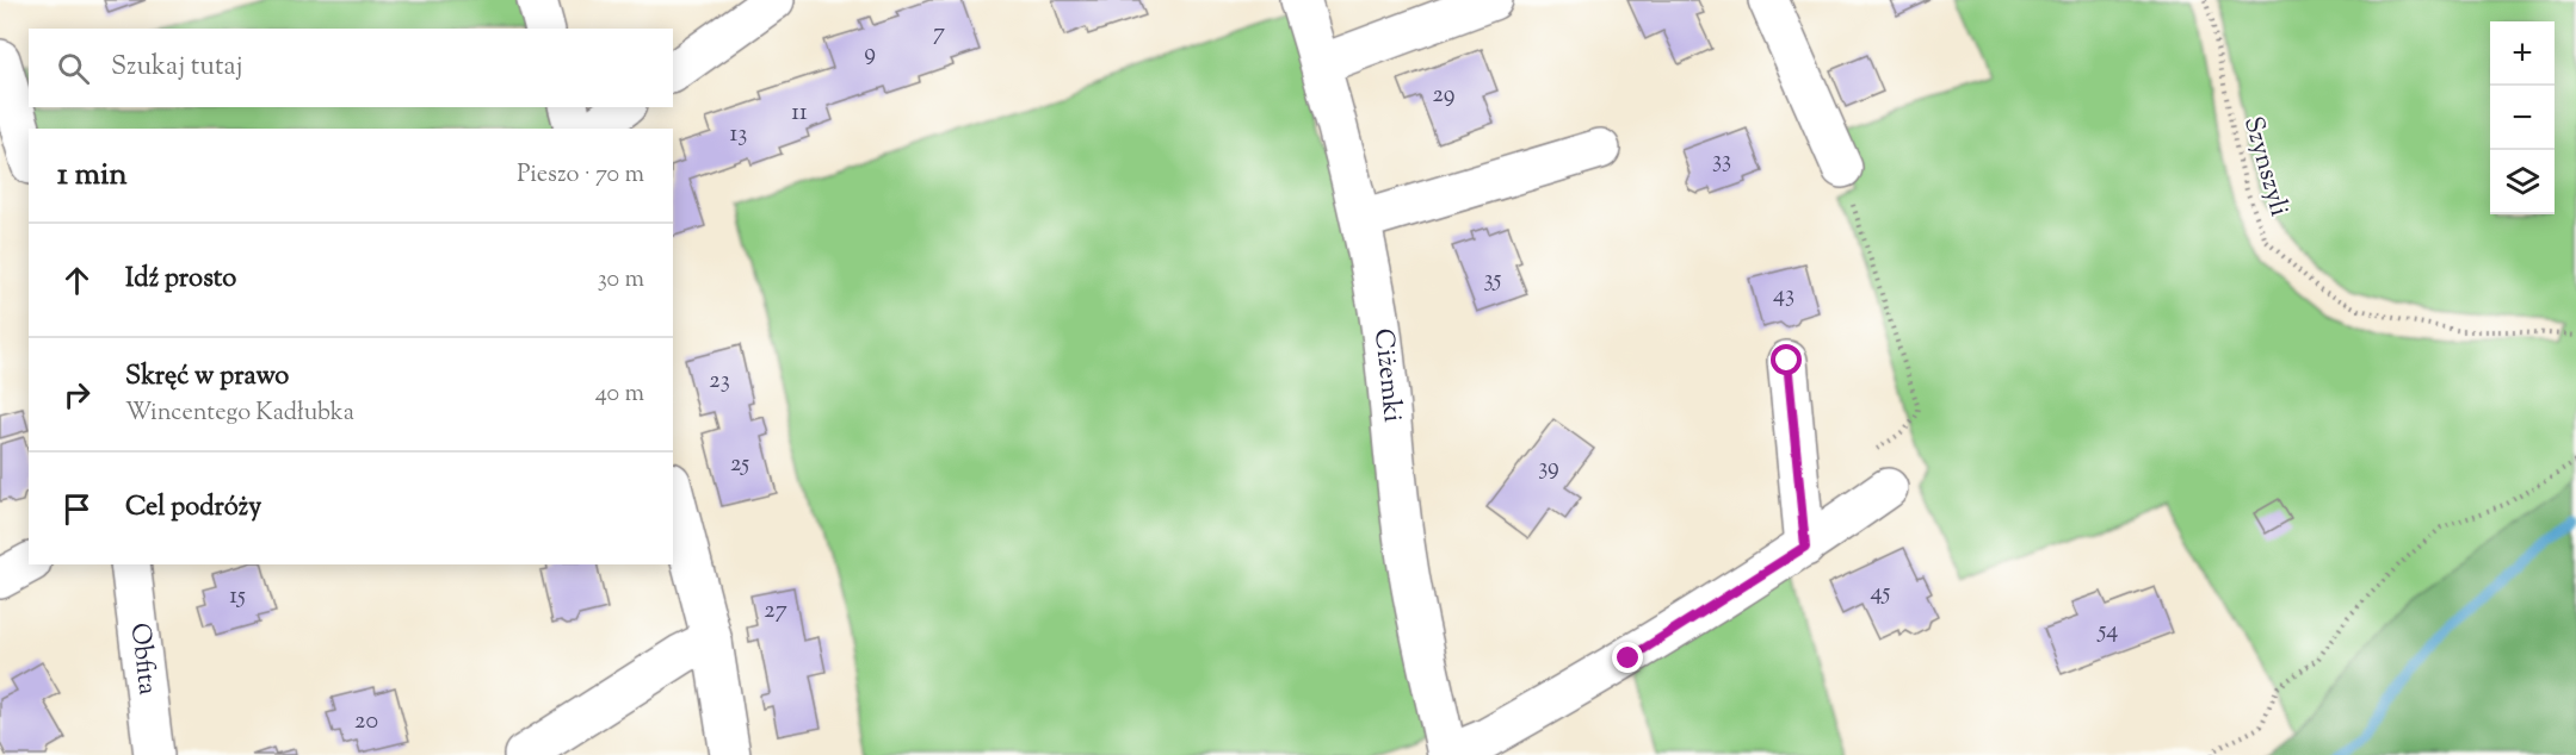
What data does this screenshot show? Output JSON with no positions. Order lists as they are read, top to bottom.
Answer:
{
  "streets": {
    "street": ["Ciżemki", "Obfita"],
    "path": ["Szynszyli"]
  },
  "house_numbers": [
    "7",
    "9",
    "29",
    "11",
    "13",
    "33",
    "35",
    "43",
    "23",
    "25",
    "39",
    "45",
    "15",
    "27",
    "54",
    "20"
  ],
  "page": {
    "map_buttons": ["+", "−"],
    "search": "Szukaj tutaj",
    "heading": ["1 min", "Pieszo · 70 m"],
    "list": [
      ["Idź prosto", "30 m"],
      ["Skręć w prawo", "Wincentego Kadłubka", "40 m"],
      "Cel podróży"
    ]
  }
}
